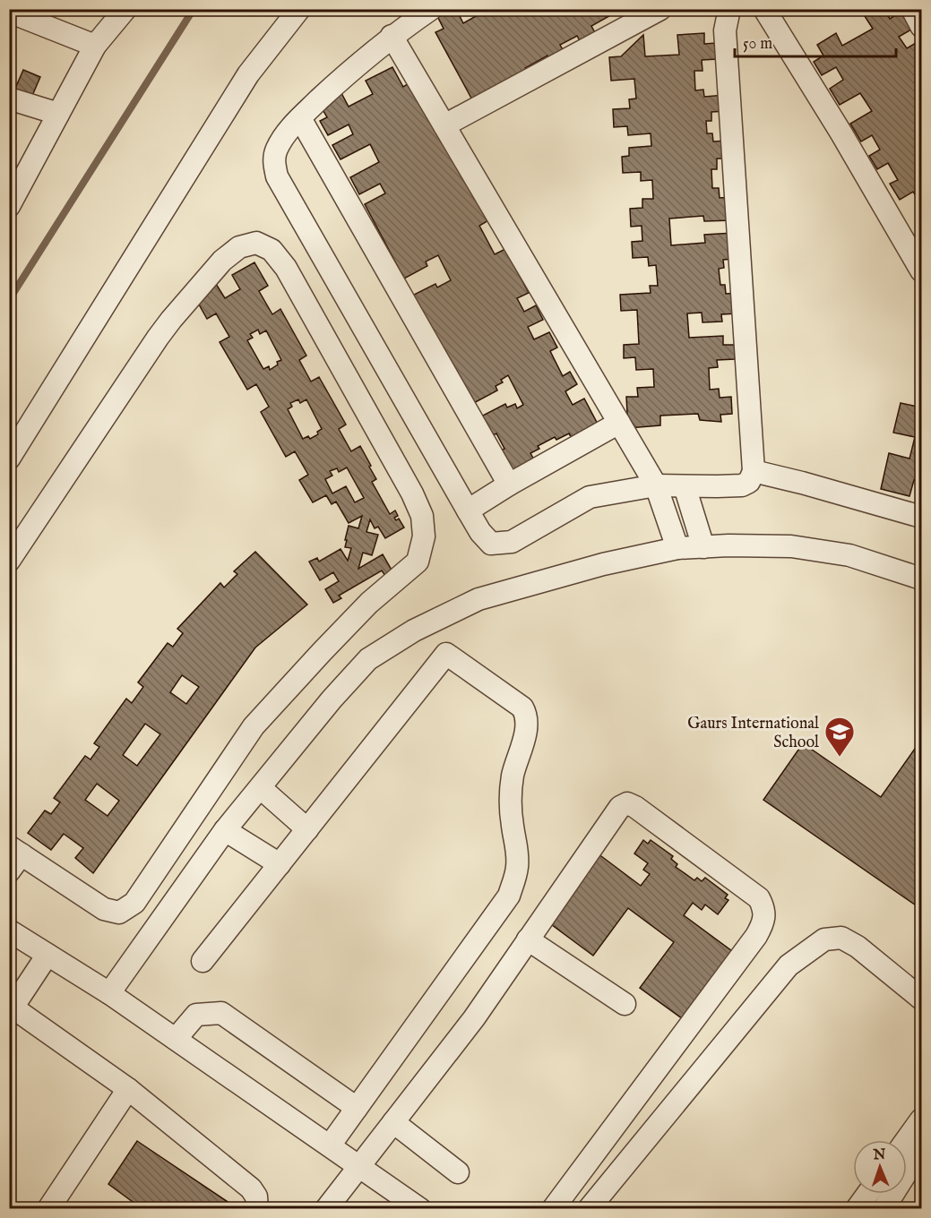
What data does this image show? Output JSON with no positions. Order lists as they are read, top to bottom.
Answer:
{
  "places": {
    "school or university": ["Gaurs International School"]
  },
  "scale_bar": "50 m",
  "north": "top"
}
